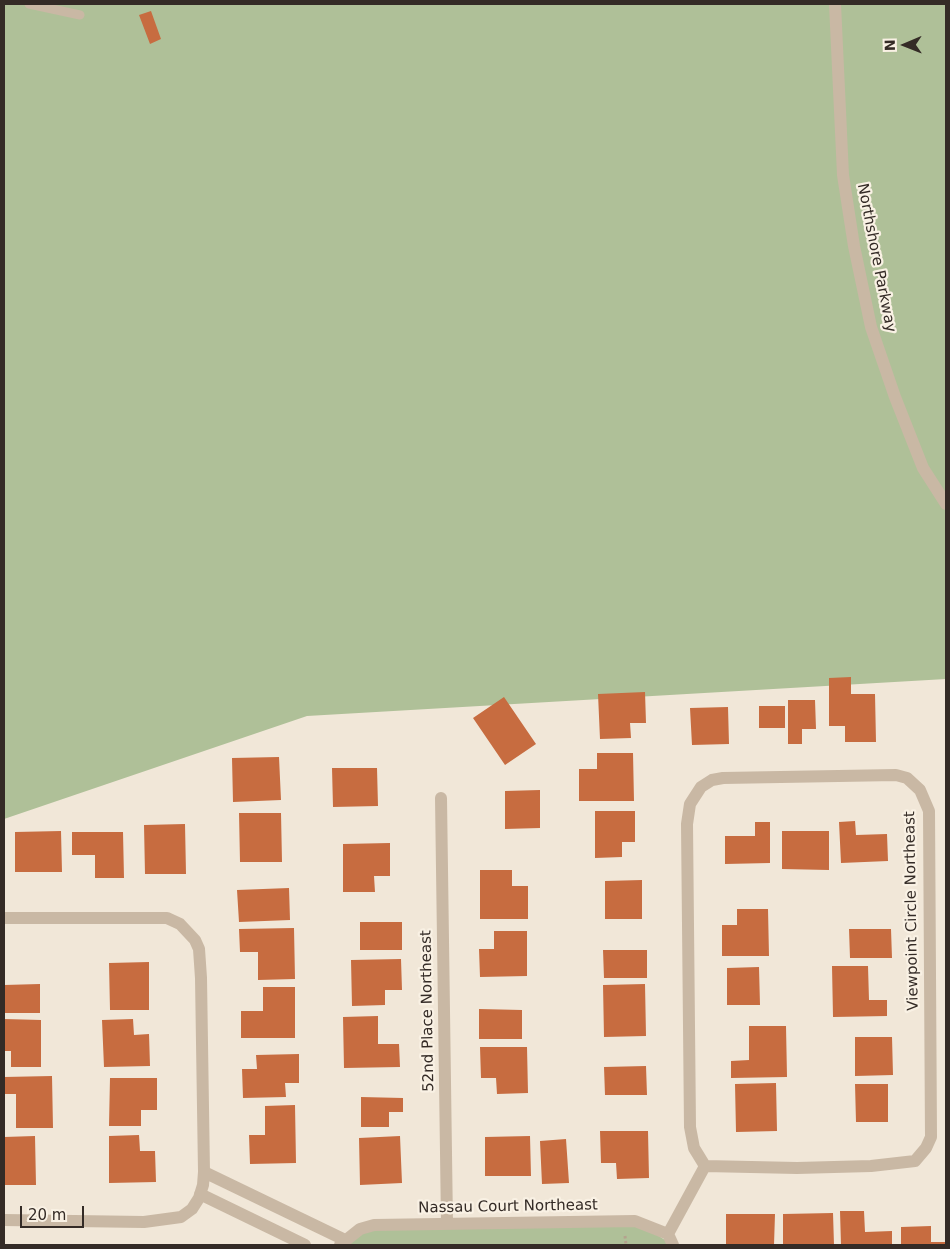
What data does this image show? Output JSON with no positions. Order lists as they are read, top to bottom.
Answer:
{
  "streets": {
    "street": [
      "Northshore Parkway",
      "Viewpoint Circle Northeast",
      "52nd Place Northeast",
      "Nassau Court Northeast"
    ]
  },
  "crossings": [
    ["52nd Place Northeast", "Nassau Court Northeast"]
  ],
  "scale_bar": "20 m",
  "north": "left"
}
